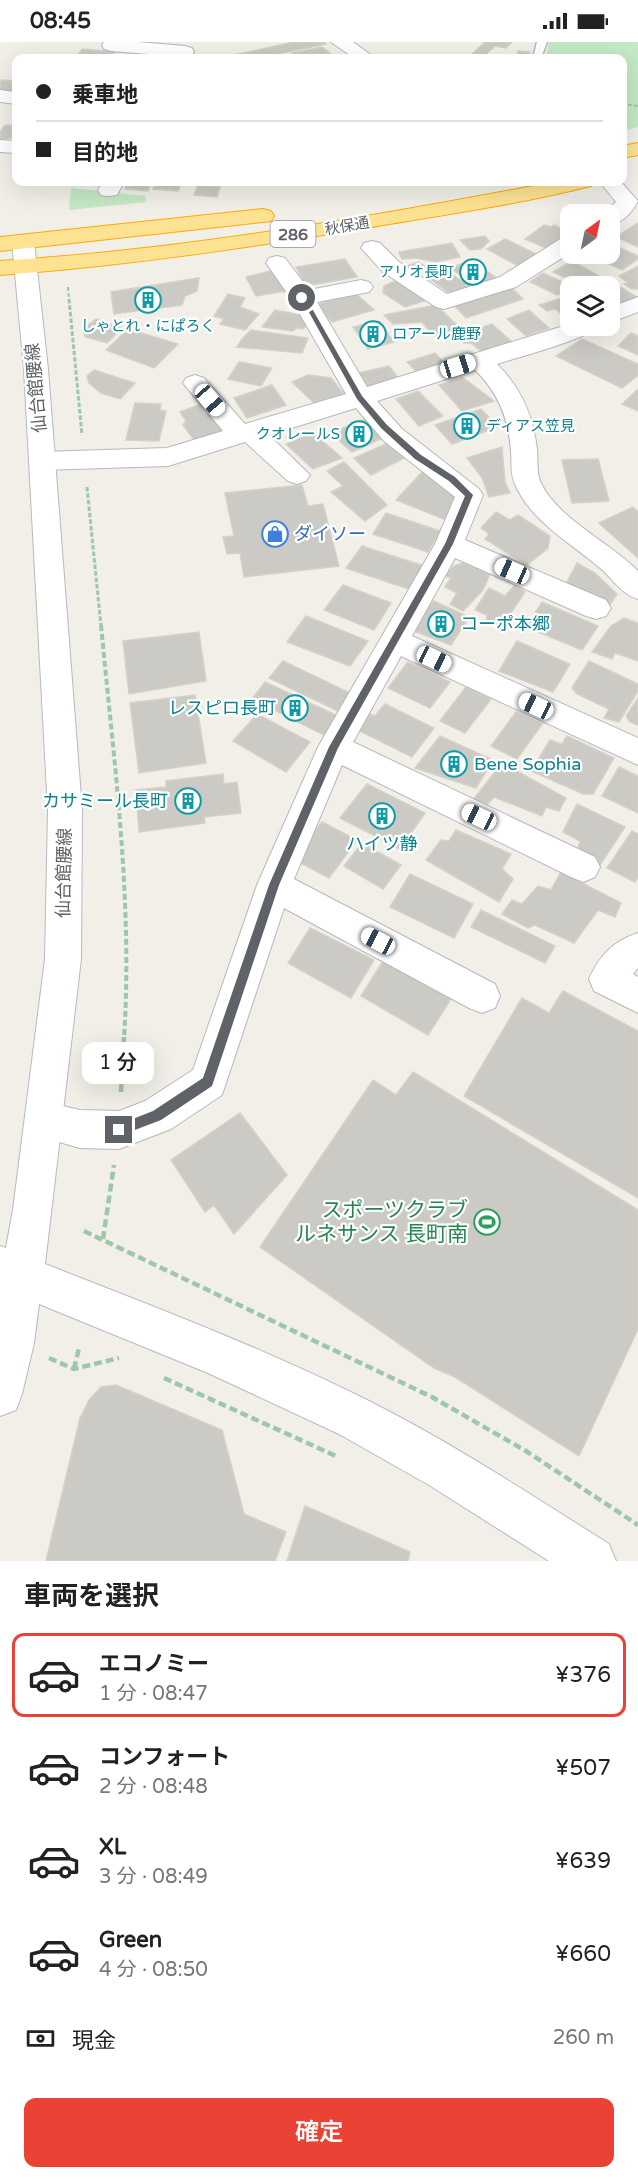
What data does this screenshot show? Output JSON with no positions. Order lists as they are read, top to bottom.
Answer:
{
  "streets": {
    "highway": ["秋保通", "286"],
    "street": ["仙台館腰線"]
  },
  "crossings": [
    ["秋保通", "仙台館腰線"]
  ],
  "places": {
    "building": [
      "アリオ長町",
      "しゃとれ・にぱろく",
      "ロアール鹿野",
      "ディアス笠見",
      "クオレールS",
      "コーポ本郷",
      "レスピロ長町",
      "Bene Sophia",
      "カサミール長町",
      "ハイツ静"
    ],
    "shop": ["ダイソー"],
    "sports": ["スポーツクラブ ルネサンス 長町南"]
  },
  "north": "top right",
  "page": {
    "status": "08:45",
    "banner": ["乗車地", "目的地"],
    "bubble": "1 分",
    "heading": "車両を選択",
    "list": [
      {
        "name": "エコノミー",
        "note": "1 分 · 08:47",
        "value": "¥376"
      },
      {
        "name": "コンフォート",
        "note": "2 分 · 08:48",
        "value": "¥507"
      },
      {
        "name": "XL",
        "note": "3 分 · 08:49",
        "value": "¥639"
      },
      {
        "name": "Green",
        "note": "4 分 · 08:50",
        "value": "¥660"
      }
    ],
    "pay": ["現金", "260 m"],
    "buttons": "確定"
  }
}
